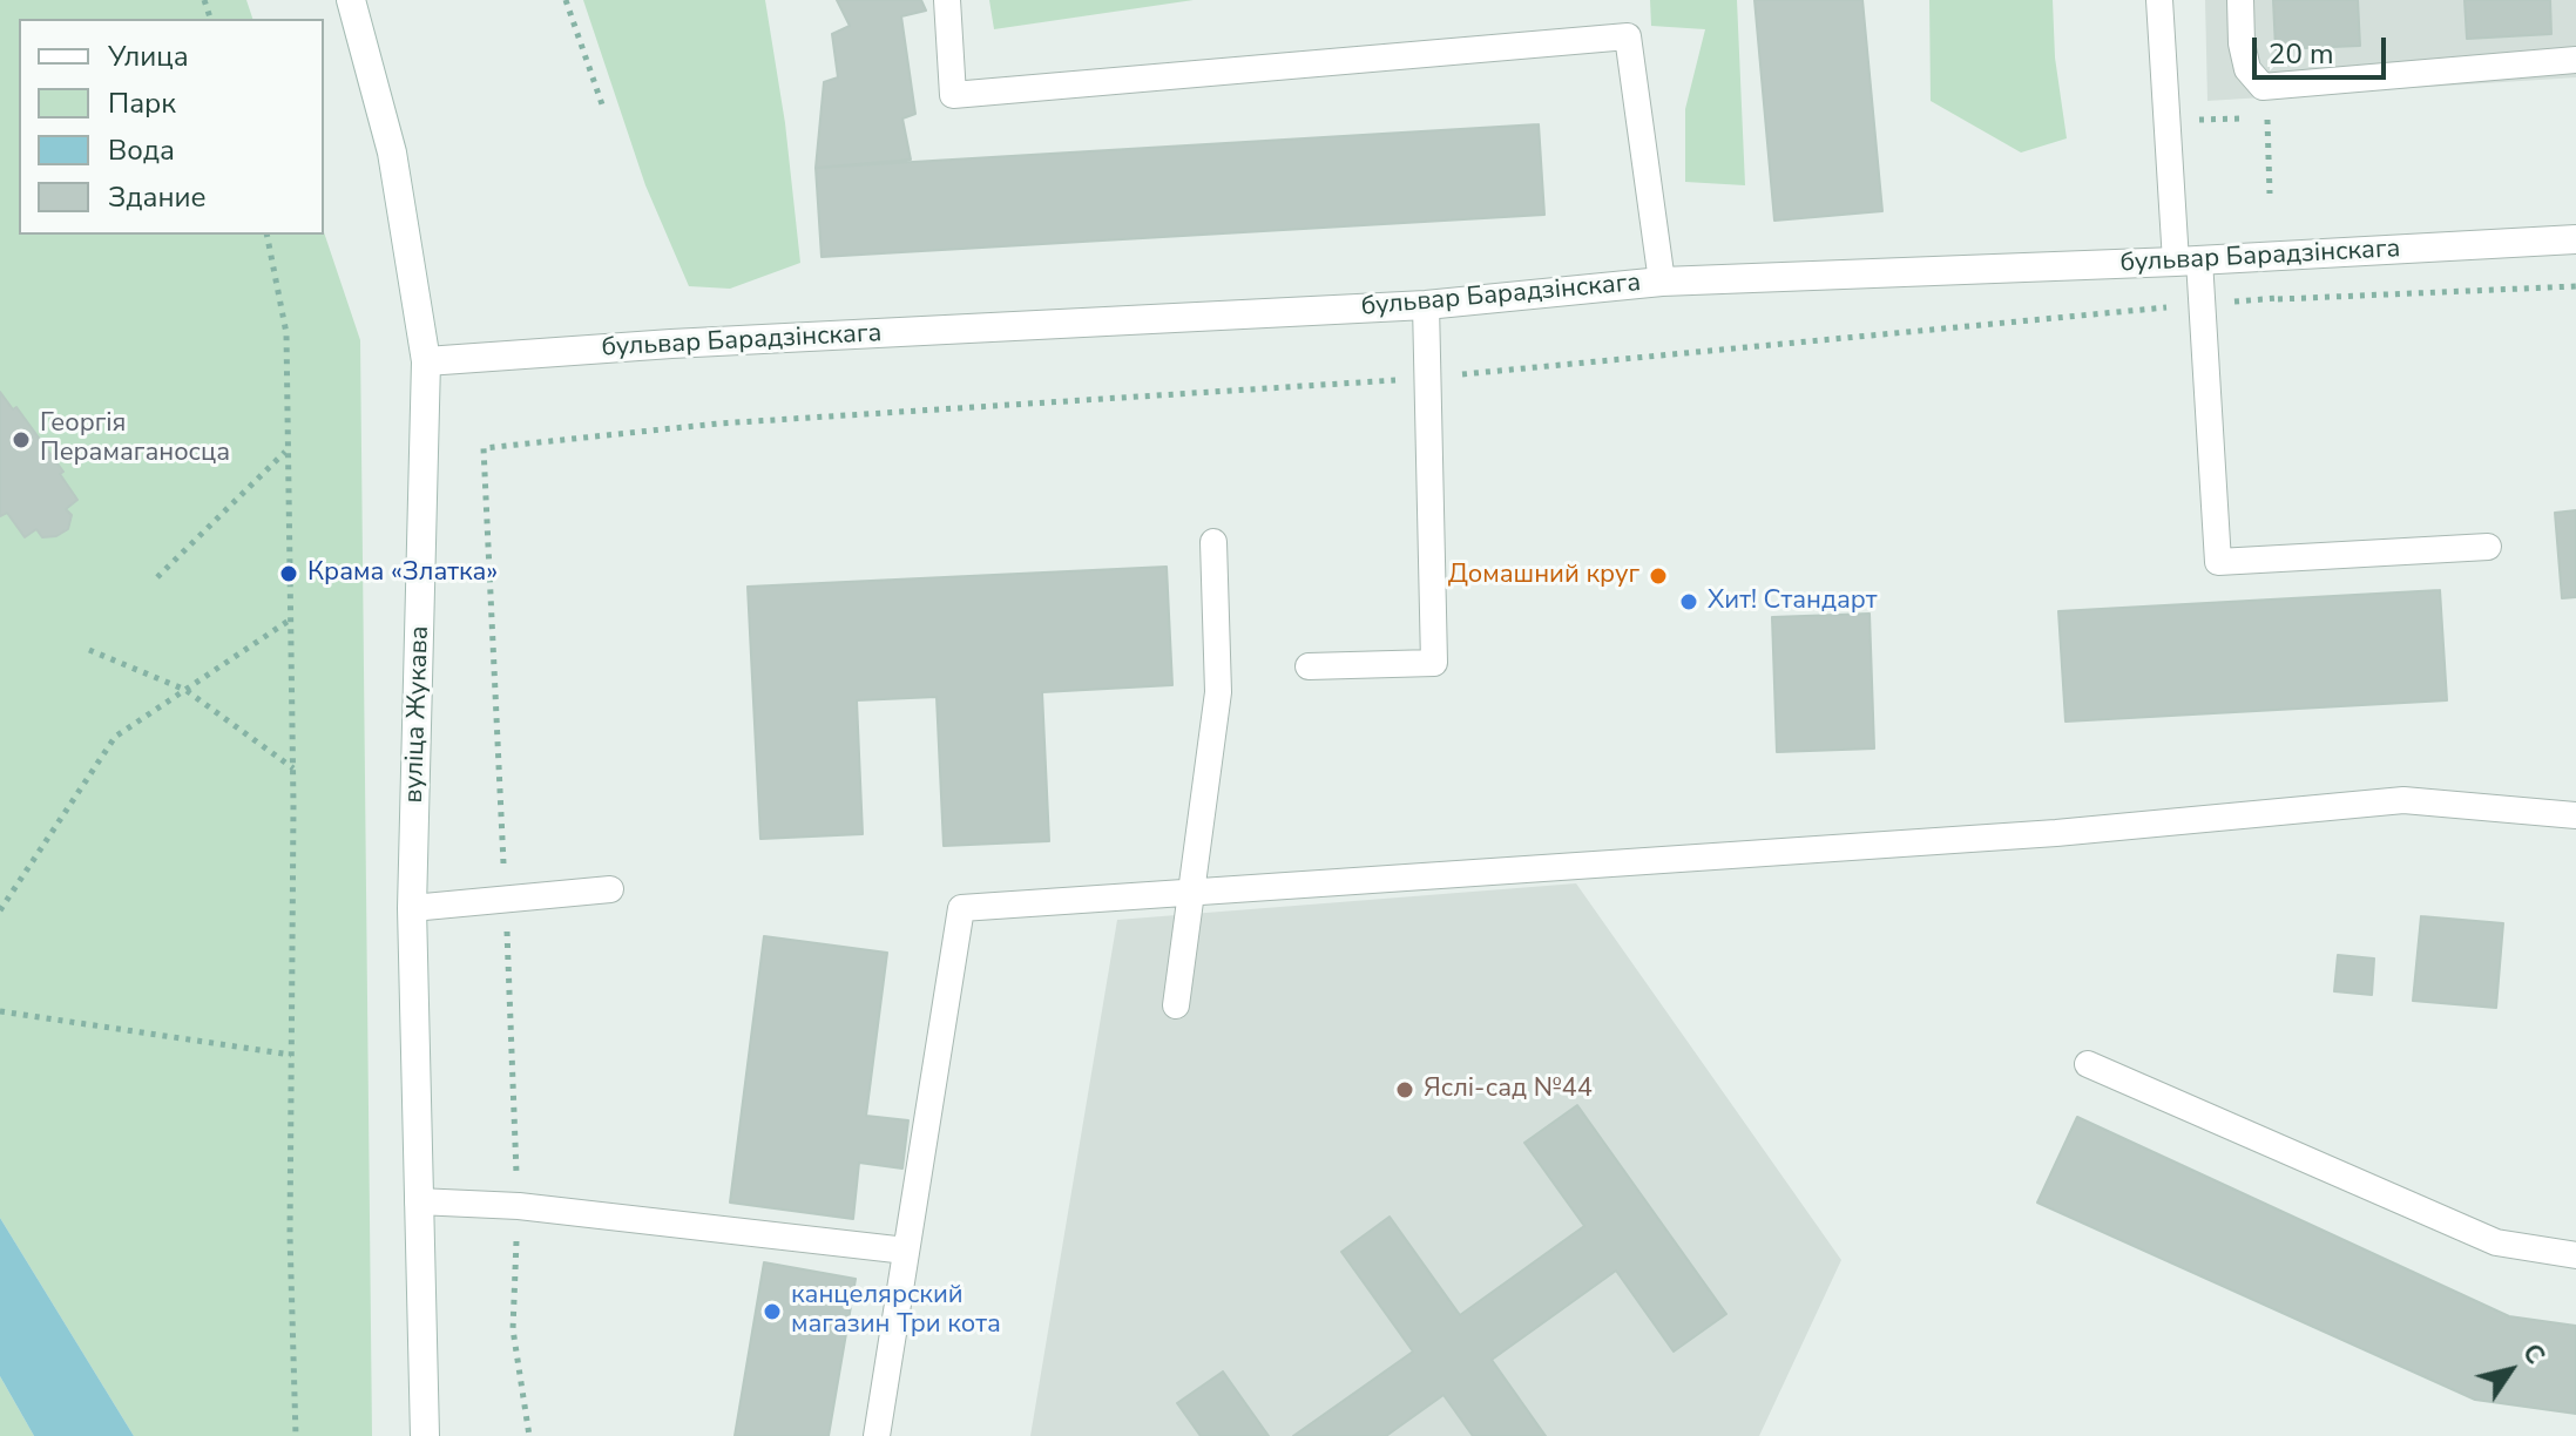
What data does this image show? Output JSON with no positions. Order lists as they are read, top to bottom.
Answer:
{
  "streets": {
    "street": ["бульвар Барадзінскага", "вуліца Жукава"]
  },
  "crossings": [
    ["бульвар Барадзінскага", "вуліца Жукава"]
  ],
  "places": [
    "Георгія Перамаганосца",
    "Крама «Златка»",
    "Домашний круг",
    "Хит! Стандарт",
    "Яслі-сад №44",
    "канцелярский магазин Три кота"
  ],
  "legend": [
    "Улица",
    "Парк",
    "Вода",
    "Здание"
  ],
  "scale_bar": "20 m",
  "north": "top right"
}
